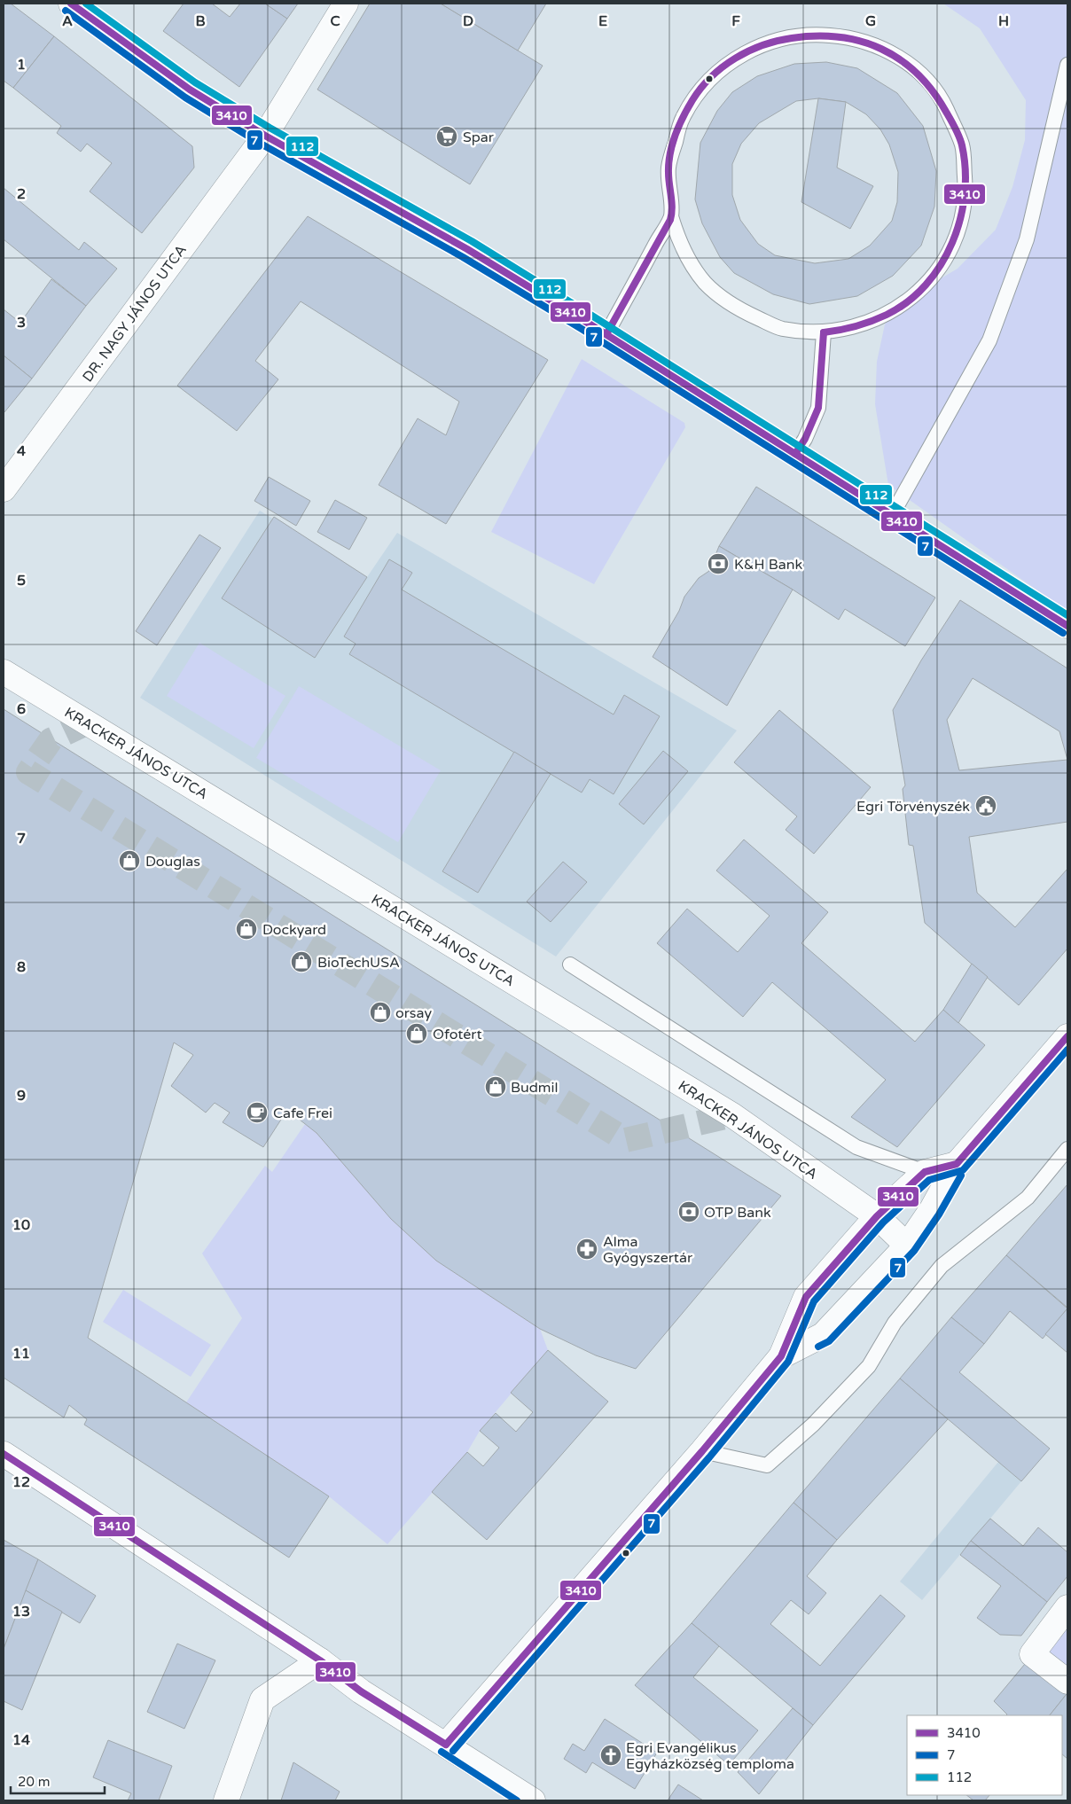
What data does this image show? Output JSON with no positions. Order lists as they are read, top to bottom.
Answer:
{
  "streets": {
    "street": ["DR. NAGY JÁNOS UTCA", "KRACKER JÁNOS UTCA"]
  },
  "places": {
    "supermarket": ["Spar"],
    "bank": ["K&H Bank", "OTP Bank"],
    "public building": ["Egri Törvényszék"],
    "shop": [
      "Douglas",
      "Dockyard",
      "BioTechUSA",
      "orsay",
      "Ofotért",
      "Budmil"
    ],
    "cafe": ["Cafe Frei"],
    "pharmacy": ["Alma Gyógyszertár"],
    "church": ["Egri Evangélikus Egyházközség temploma"]
  },
  "lines": ["transit line 3410", "transit line 112", "transit line 7"],
  "legend": ["3410", "7", "112"],
  "scale_bar": "20 m",
  "grid": {
    "columns": [
      "A",
      "B",
      "C",
      "D",
      "E",
      "F",
      "G",
      "H"
    ],
    "rows": [
      "1",
      "2",
      "3",
      "4",
      "5",
      "6",
      "7",
      "8",
      "9",
      "10",
      "11",
      "12",
      "13",
      "14"
    ]
  }
}
